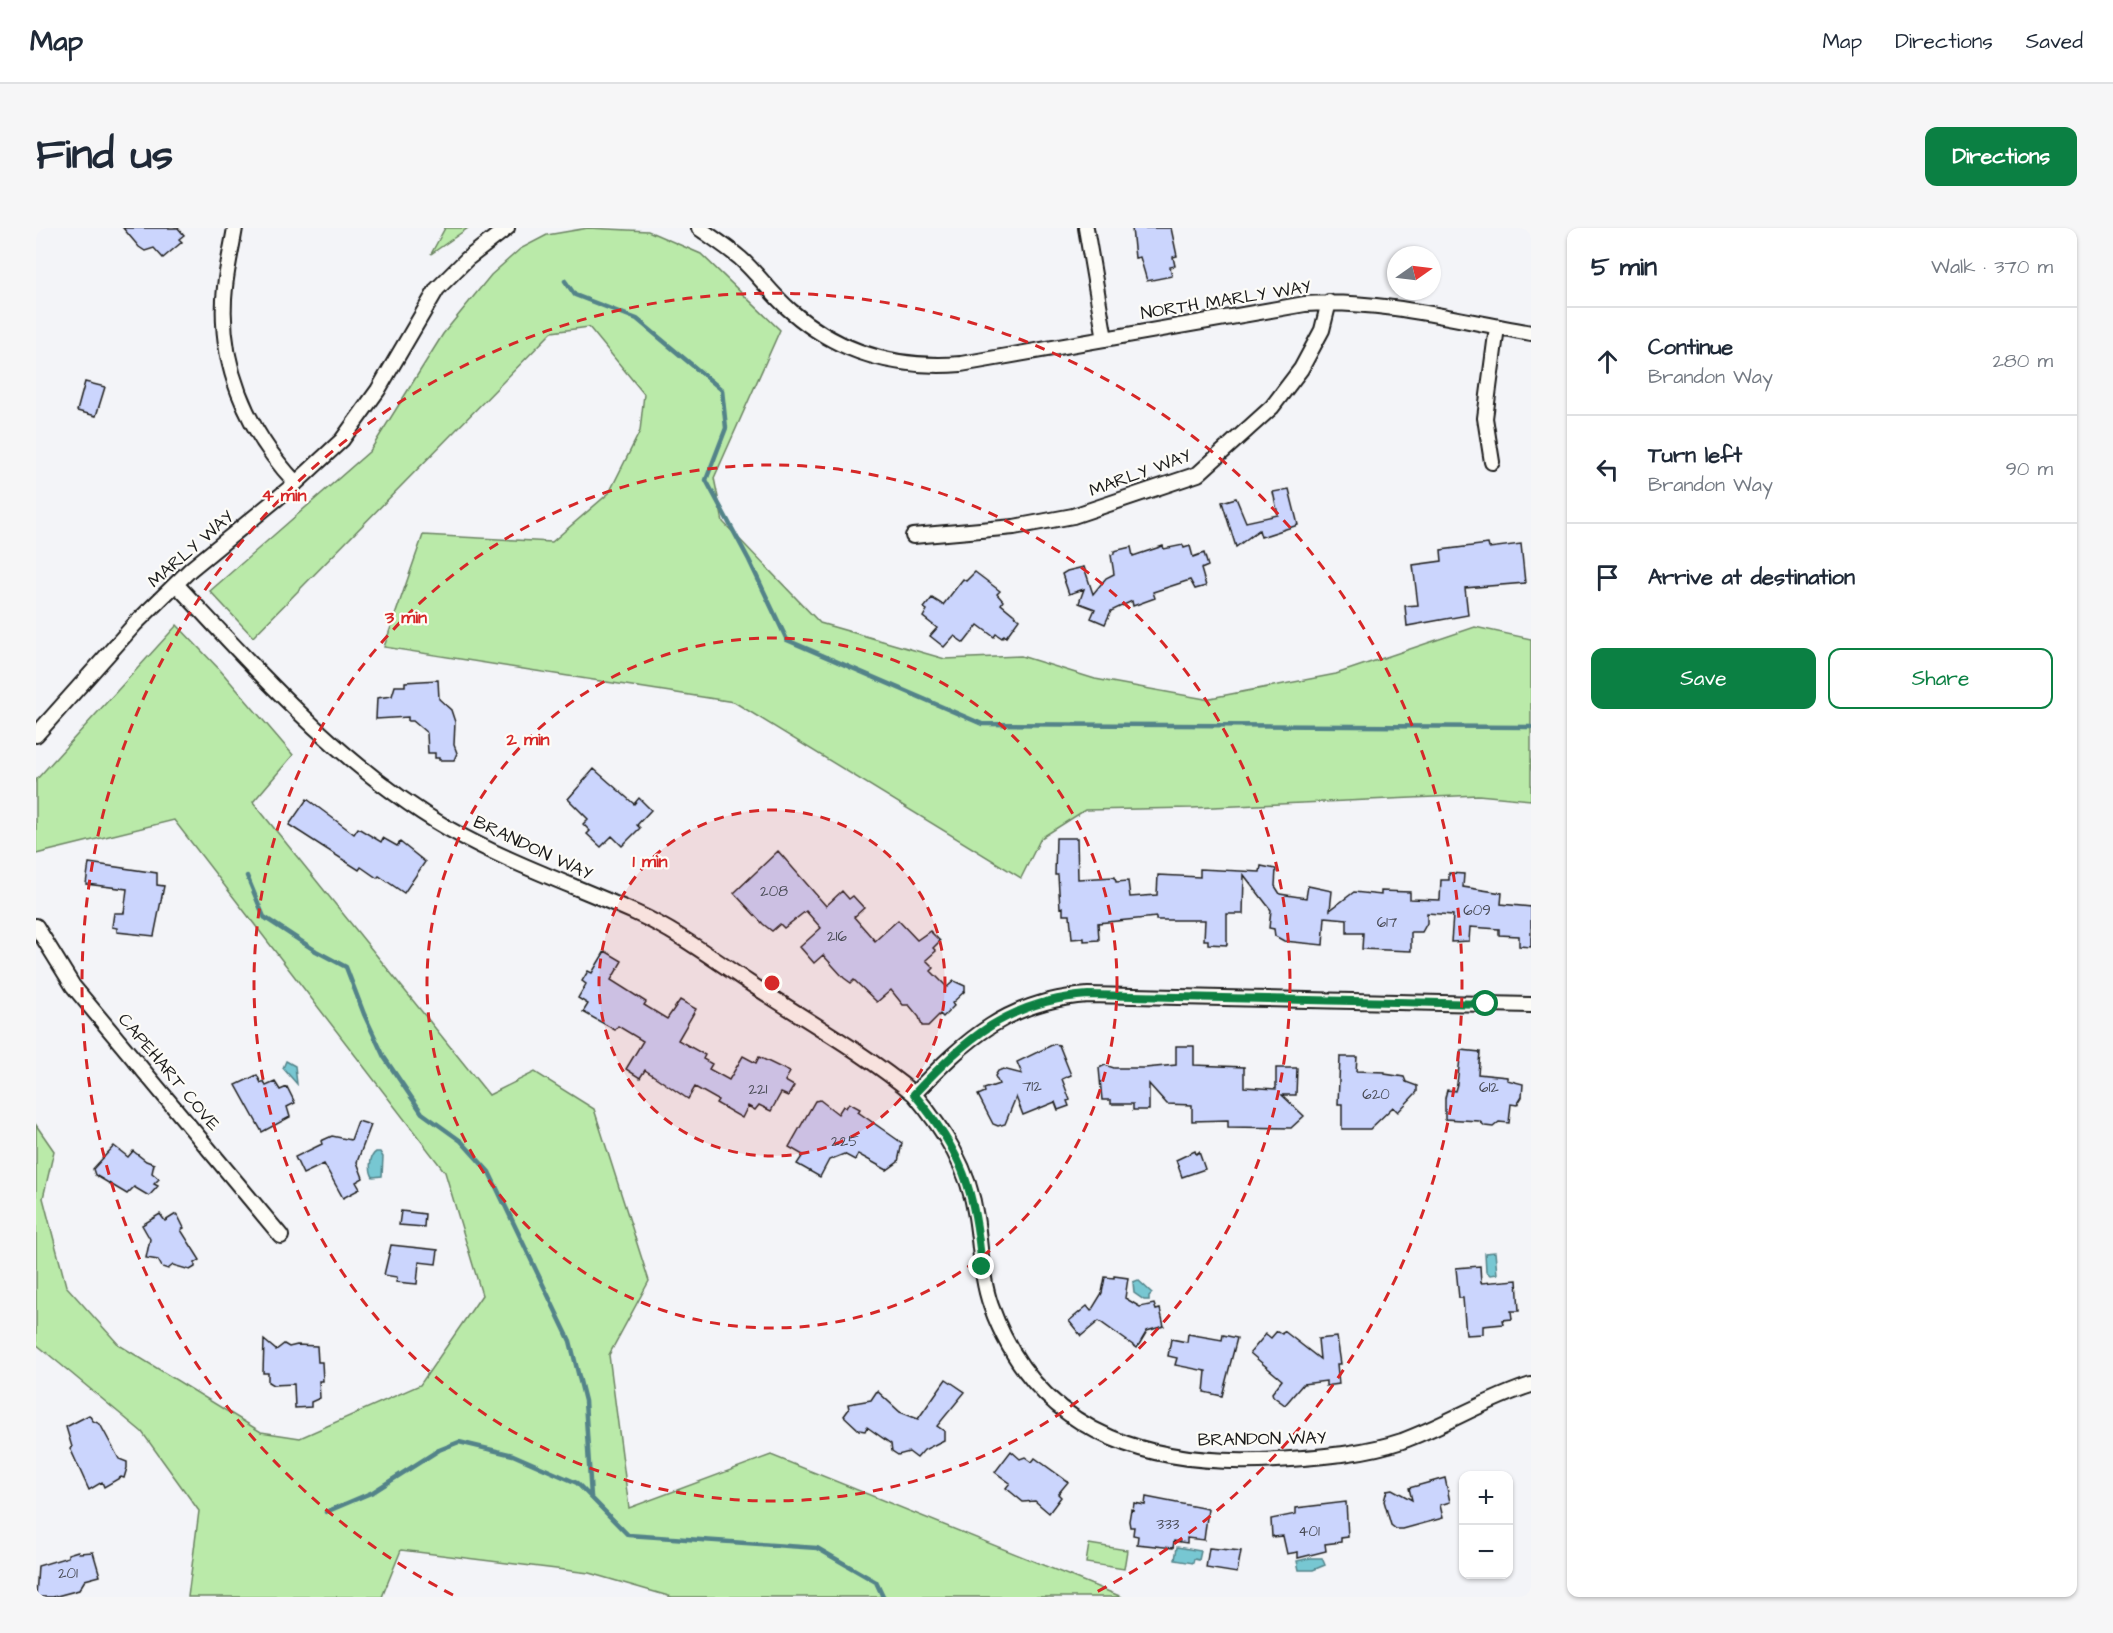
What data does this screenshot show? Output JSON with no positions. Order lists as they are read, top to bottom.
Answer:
{
  "streets": {
    "street": [
      "NORTH MARLY WAY",
      "MARLY WAY",
      "BRANDON WAY",
      "CAPEHART COVE"
    ]
  },
  "crossings": [
    ["NORTH MARLY WAY", "MARLY WAY"],
    ["MARLY WAY", "BRANDON WAY"]
  ],
  "house_numbers": [
    "208",
    "609",
    "617",
    "216",
    "712",
    "612",
    "221",
    "620",
    "225",
    "333",
    "401",
    "201"
  ],
  "north": "right",
  "page": {
    "header": "Map",
    "nav": ["Map", "Directions", "Saved"],
    "title": "Find us",
    "buttons": [
      "Directions",
      ["Save", "Share"]
    ],
    "heading": ["5 min", "Walk · 370 m"],
    "list": [
      ["Continue", "Brandon Way", "280 m"],
      ["Turn left", "Brandon Way", "90 m"],
      "Arrive at destination"
    ],
    "map_buttons": ["+", "−"]
  },
  "rings": [
    "4 min",
    "3 min",
    "2 min",
    "1 min"
  ]
}
